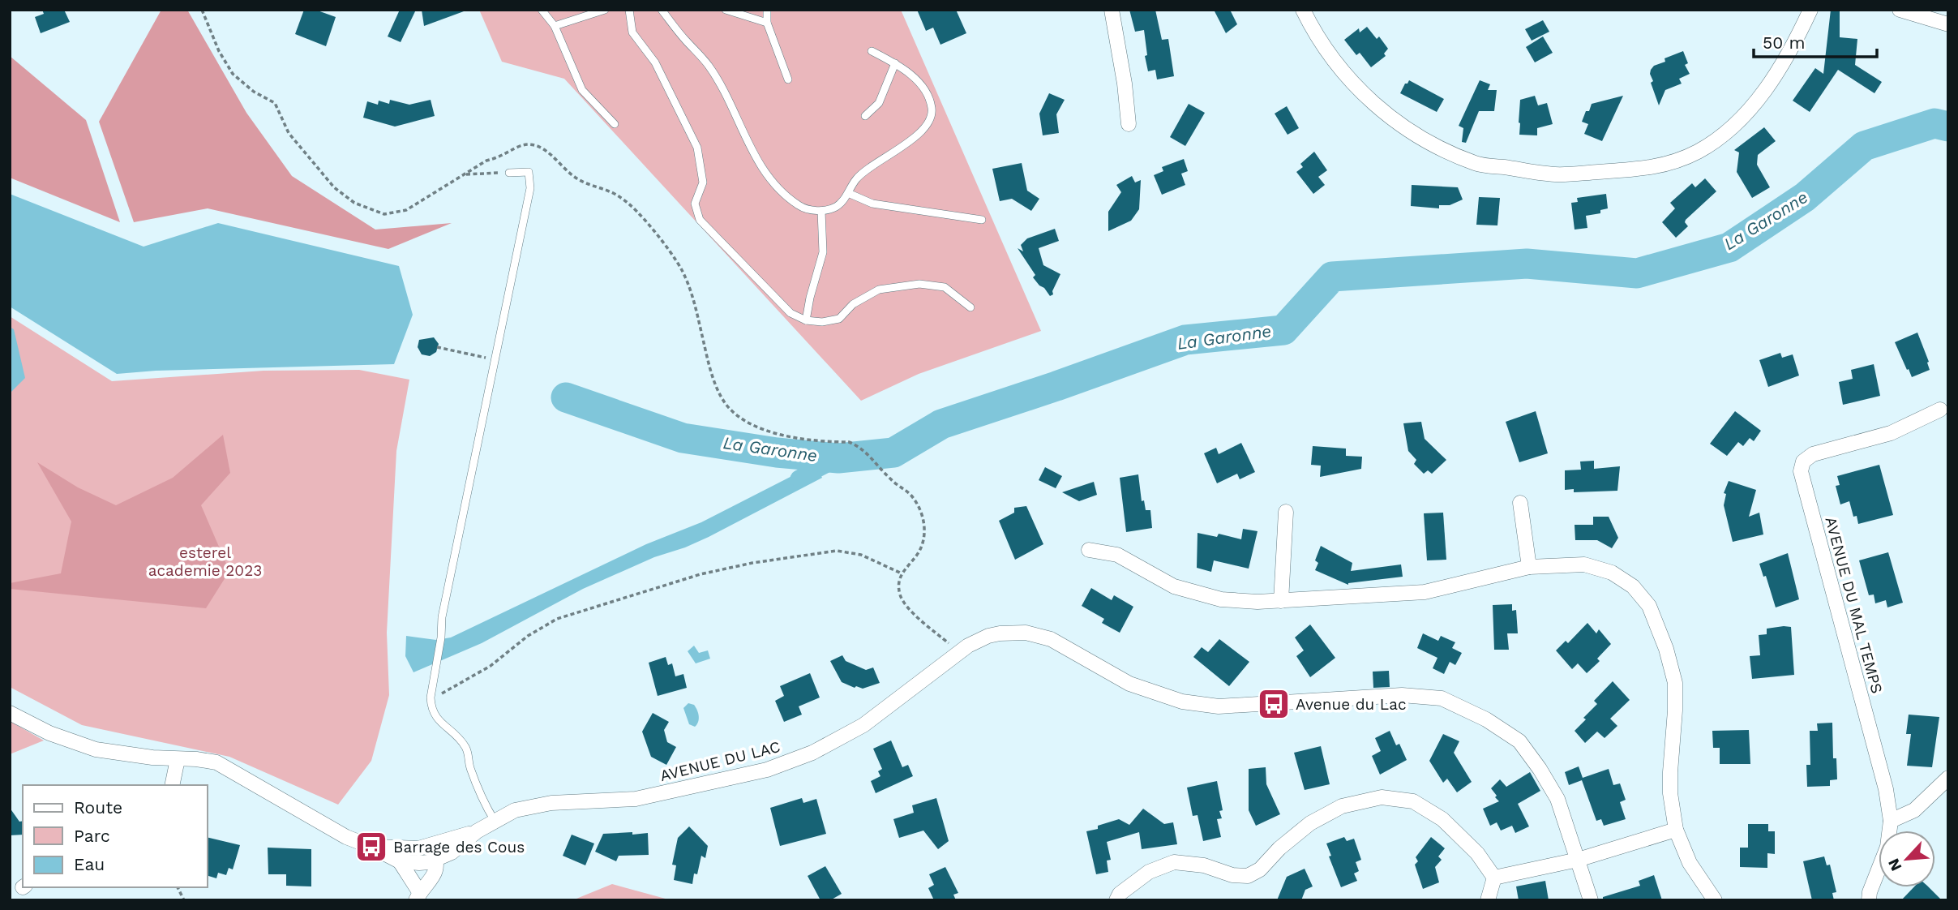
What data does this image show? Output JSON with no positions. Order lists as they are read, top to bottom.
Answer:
{
  "streets": {
    "street": ["AVENUE DU MAL TEMPS", "AVENUE DU LAC"]
  },
  "water": ["La Garonne"],
  "parks": ["esterel academie 2023"],
  "places": {
    "bus stop": ["Avenue du Lac", "Barrage des Cous"]
  },
  "legend": ["Route", "Parc", "Eau"],
  "scale_bar": "50 m",
  "north": "bottom left"
}
